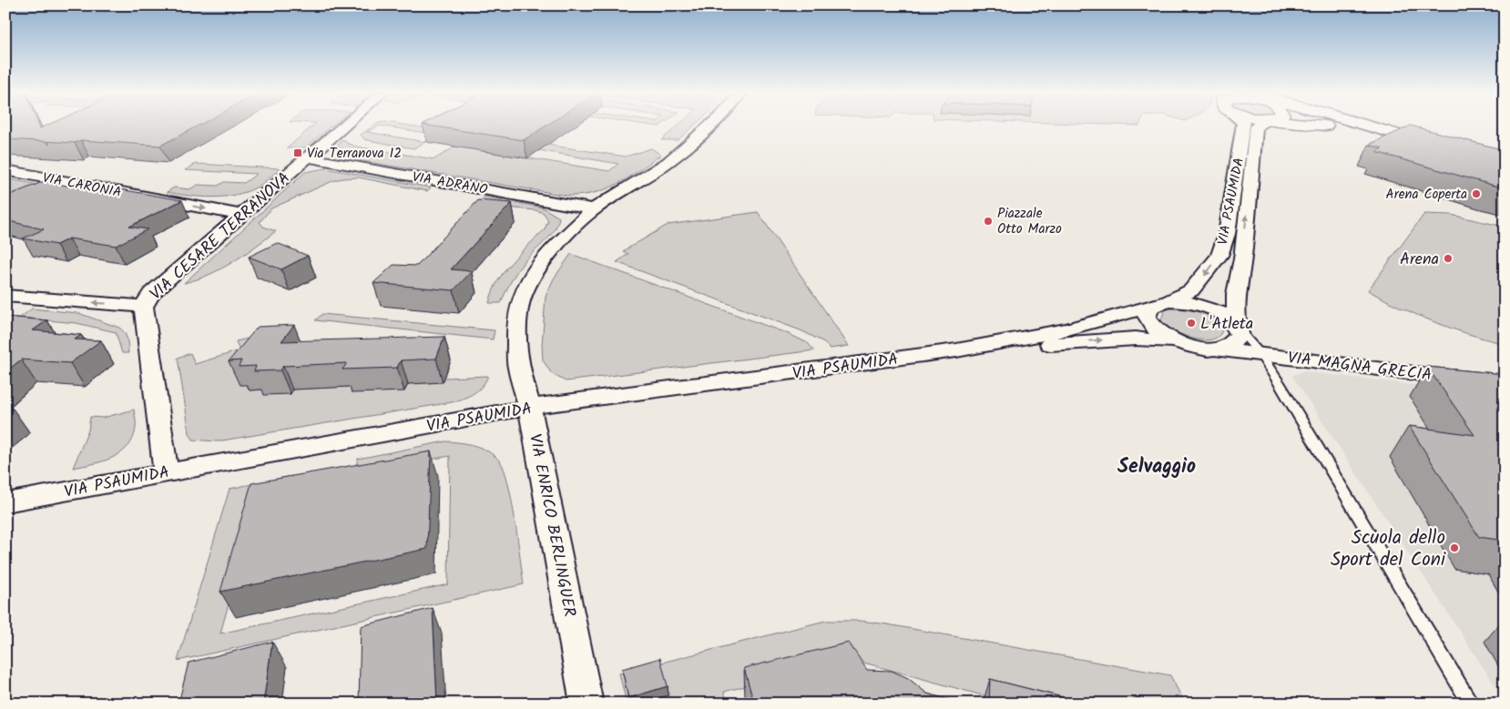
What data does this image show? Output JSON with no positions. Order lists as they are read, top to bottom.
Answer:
{
  "streets": {
    "street": [
      "VIA ADRANO",
      "VIA CARONIA",
      "VIA PSAUMIDA",
      "VIA CESARE TERRANOVA",
      "VIA MAGNA GRECIA",
      "VIA ENRICO BERLINGUER"
    ]
  },
  "crossings": [
    ["VIA ADRANO", "VIA CESARE TERRANOVA"],
    ["VIA ADRANO", "VIA ENRICO BERLINGUER"],
    ["VIA CARONIA", "VIA CESARE TERRANOVA"],
    ["VIA PSAUMIDA", "VIA CESARE TERRANOVA"],
    ["VIA PSAUMIDA", "VIA ENRICO BERLINGUER"]
  ],
  "districts": ["Selvaggio"],
  "places": {
    "transit": ["Via Terranova 12"],
    "other": [
      "Arena Coperta",
      "Piazzale Otto Marzo",
      "Arena",
      "L'Atleta",
      "Scuola dello Sport del Coni"
    ]
  }
}
